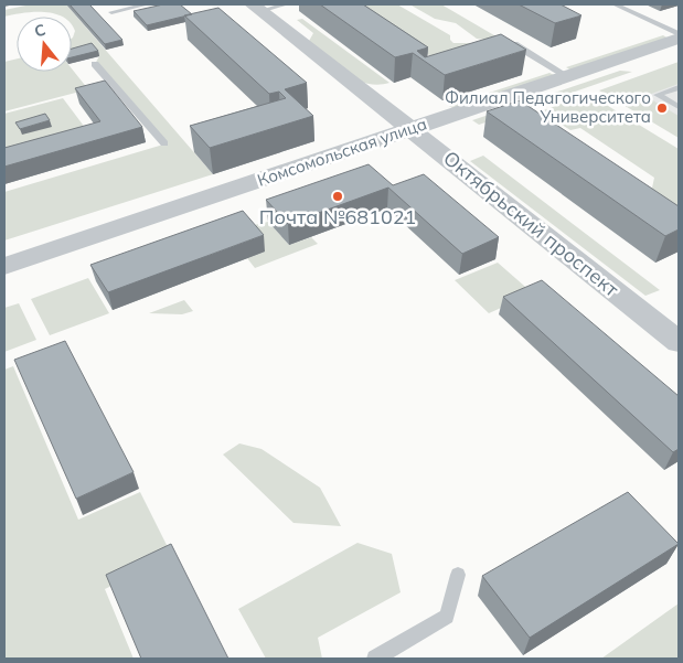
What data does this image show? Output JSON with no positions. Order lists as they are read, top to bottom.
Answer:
{
  "streets": {
    "street": ["Комсомольская улица", "Октябрьский проспект"]
  },
  "crossings": [
    ["Комсомольская улица", "Октябрьский проспект"]
  ],
  "places": ["Филиал Педагогического Университета", "Почта №681021"],
  "north": "top"
}
